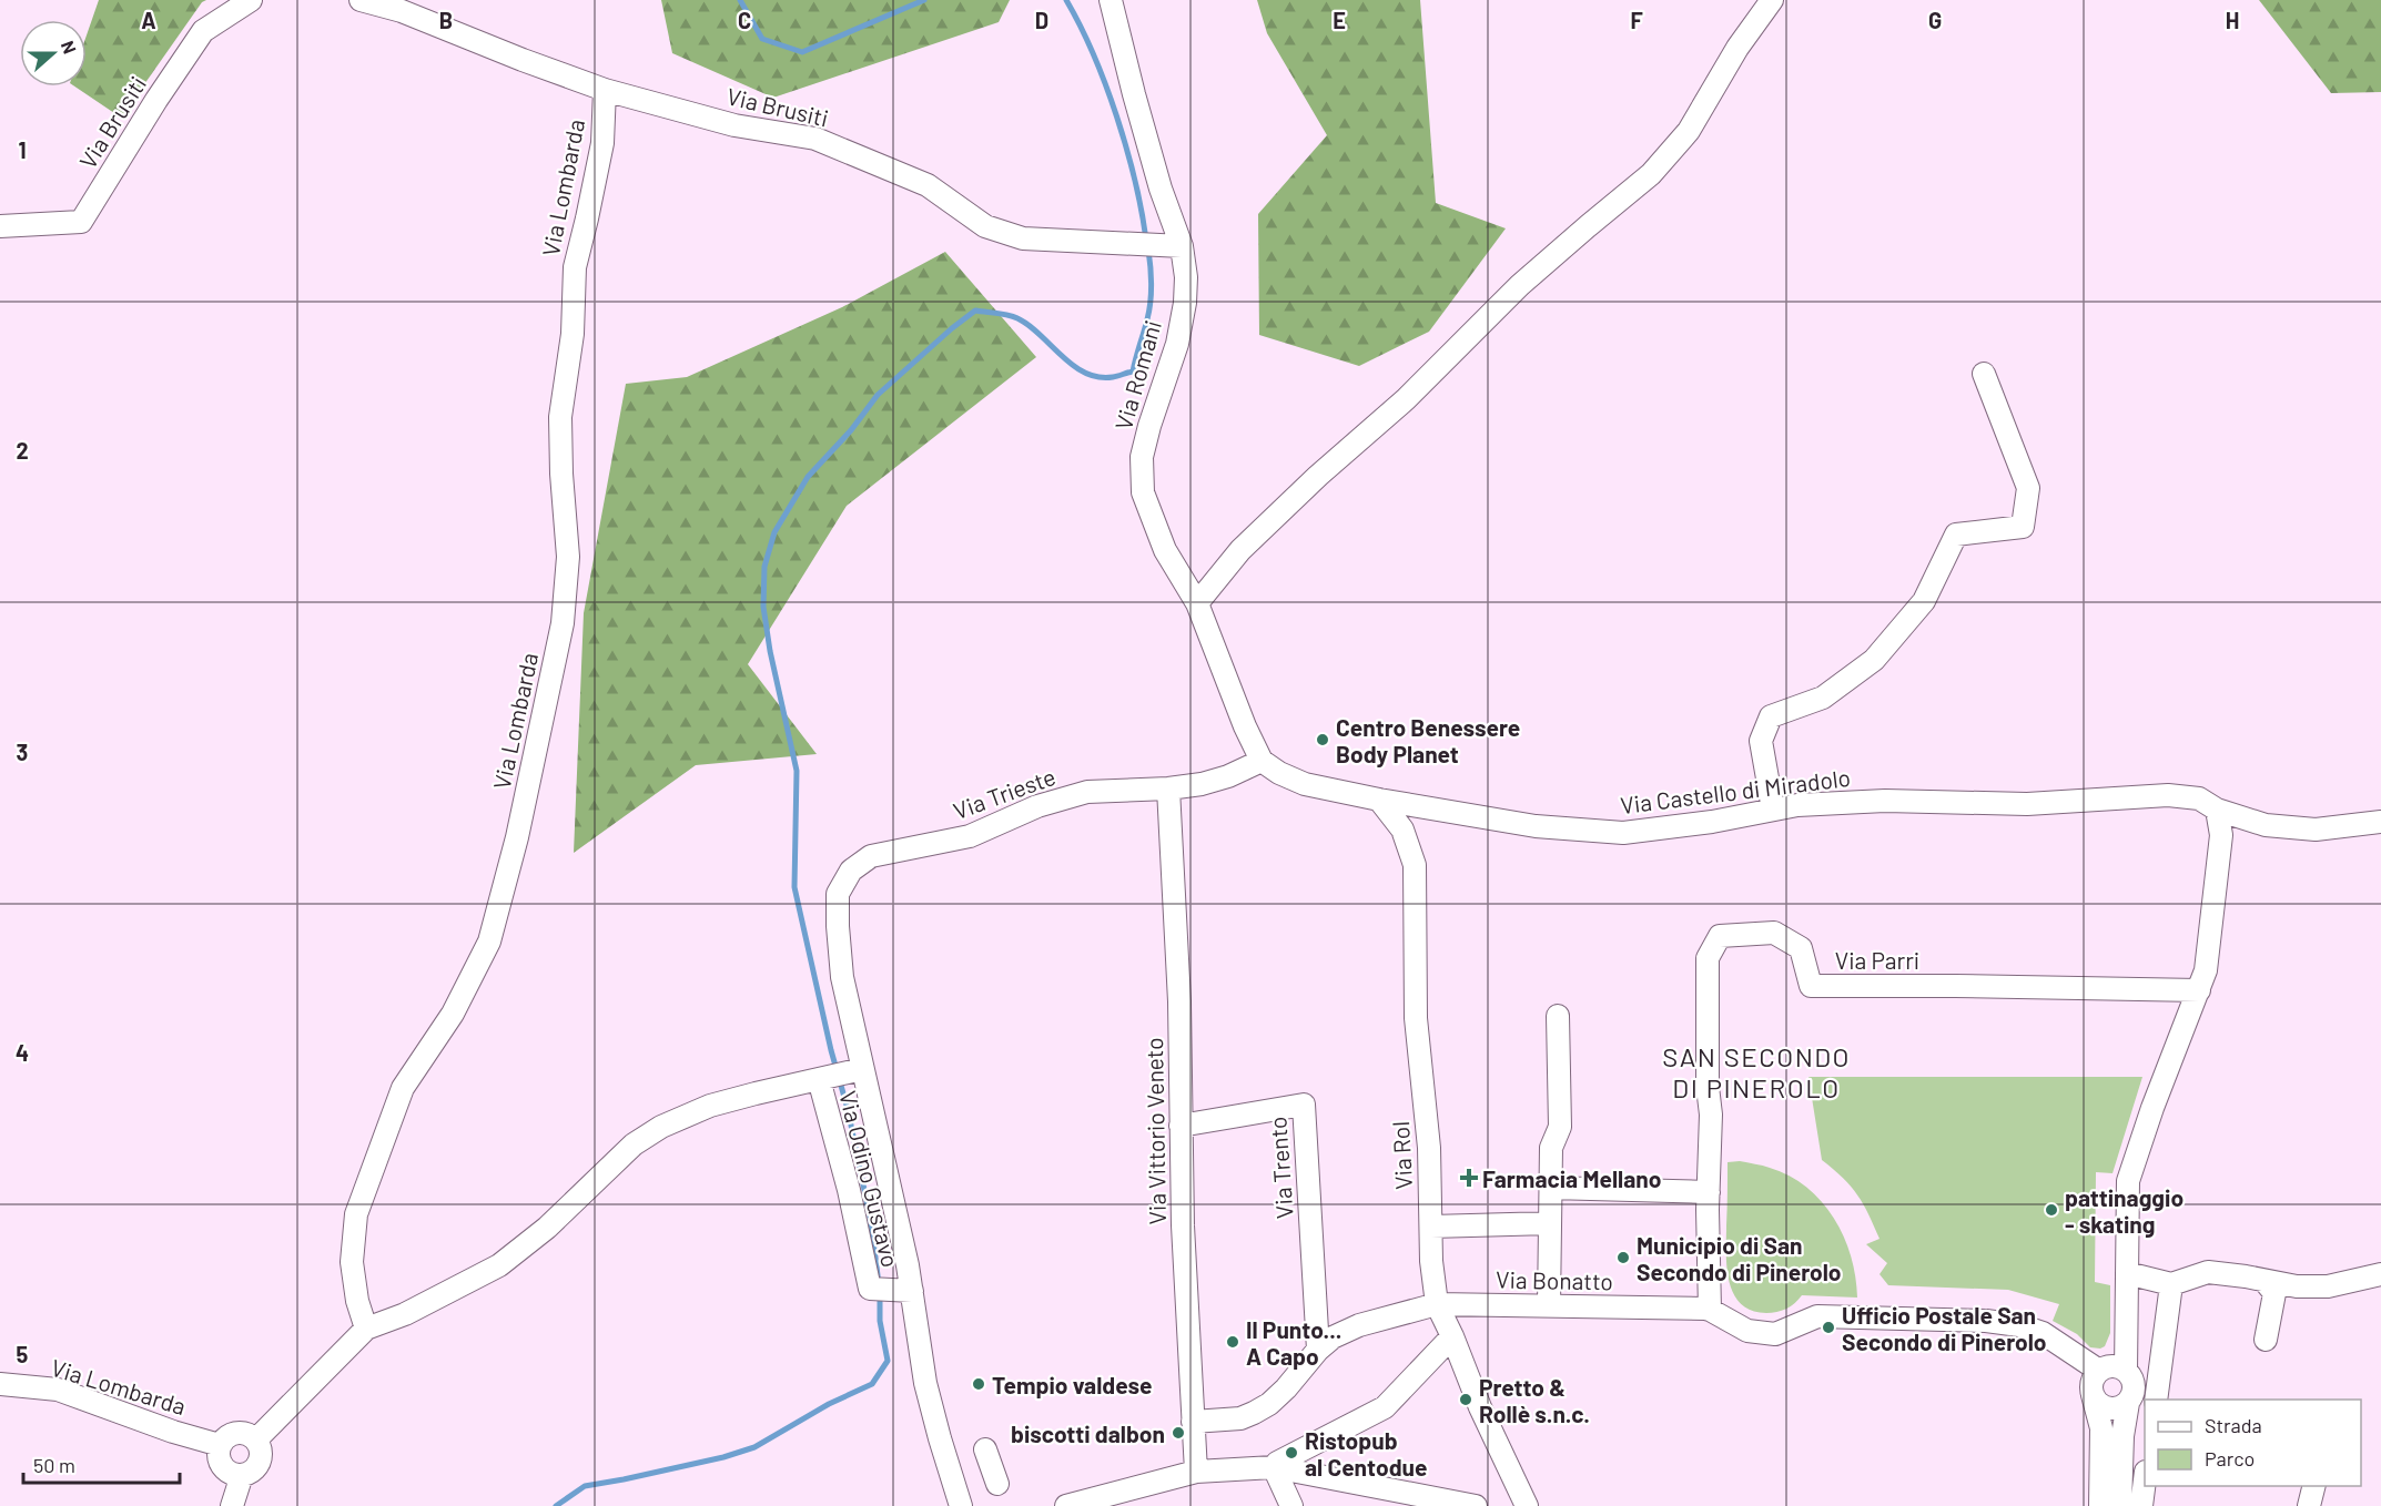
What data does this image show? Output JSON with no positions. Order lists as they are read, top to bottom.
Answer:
{
  "streets": {
    "street": [
      "Via Brusiti",
      "Via Lombarda",
      "Via Romani",
      "Via Castello di Miradolo",
      "Via Trieste",
      "Via Parri",
      "Via Vittorio Veneto",
      "Via Rol",
      "Via Trento",
      "Via Odino Gustavo",
      "Via Bonatto"
    ]
  },
  "crossings": [
    ["Via Brusiti", "Via Lombarda"],
    ["Via Brusiti", "Via Romani"],
    ["Via Romani", "Via Castello di Miradolo"],
    ["Via Romani", "Via Trieste"],
    ["Via Castello di Miradolo", "Via Trieste"],
    ["Via Castello di Miradolo", "Via Rol"],
    ["Via Trieste", "Via Vittorio Veneto"],
    ["Via Trieste", "Via Odino Gustavo"],
    ["Via Vittorio Veneto", "Via Trento"],
    ["Via Vittorio Veneto", "Via Bonatto"],
    ["Via Rol", "Via Bonatto"],
    ["Via Trento", "Via Bonatto"]
  ],
  "districts": ["SAN SECONDO DI PINEROLO"],
  "places": {
    "other": [
      "Centro Benessere Body Planet",
      "pattinaggio - skating",
      "Municipio di San Secondo di Pinerolo",
      "Ufficio Postale San Secondo di Pinerolo",
      "Il Punto... A Capo",
      "Tempio valdese",
      "Pretto & Rollè s.n.c.",
      "biscotti dalbon",
      "Ristopub al Centodue"
    ],
    "health": ["Farmacia Mellano"]
  },
  "legend": ["Strada", "Parco"],
  "scale_bar": "50 m",
  "north": "right",
  "grid": {
    "columns": [
      "A",
      "B",
      "C",
      "D",
      "E",
      "F",
      "G",
      "H"
    ],
    "rows": [
      "1",
      "2",
      "3",
      "4",
      "5"
    ]
  }
}
